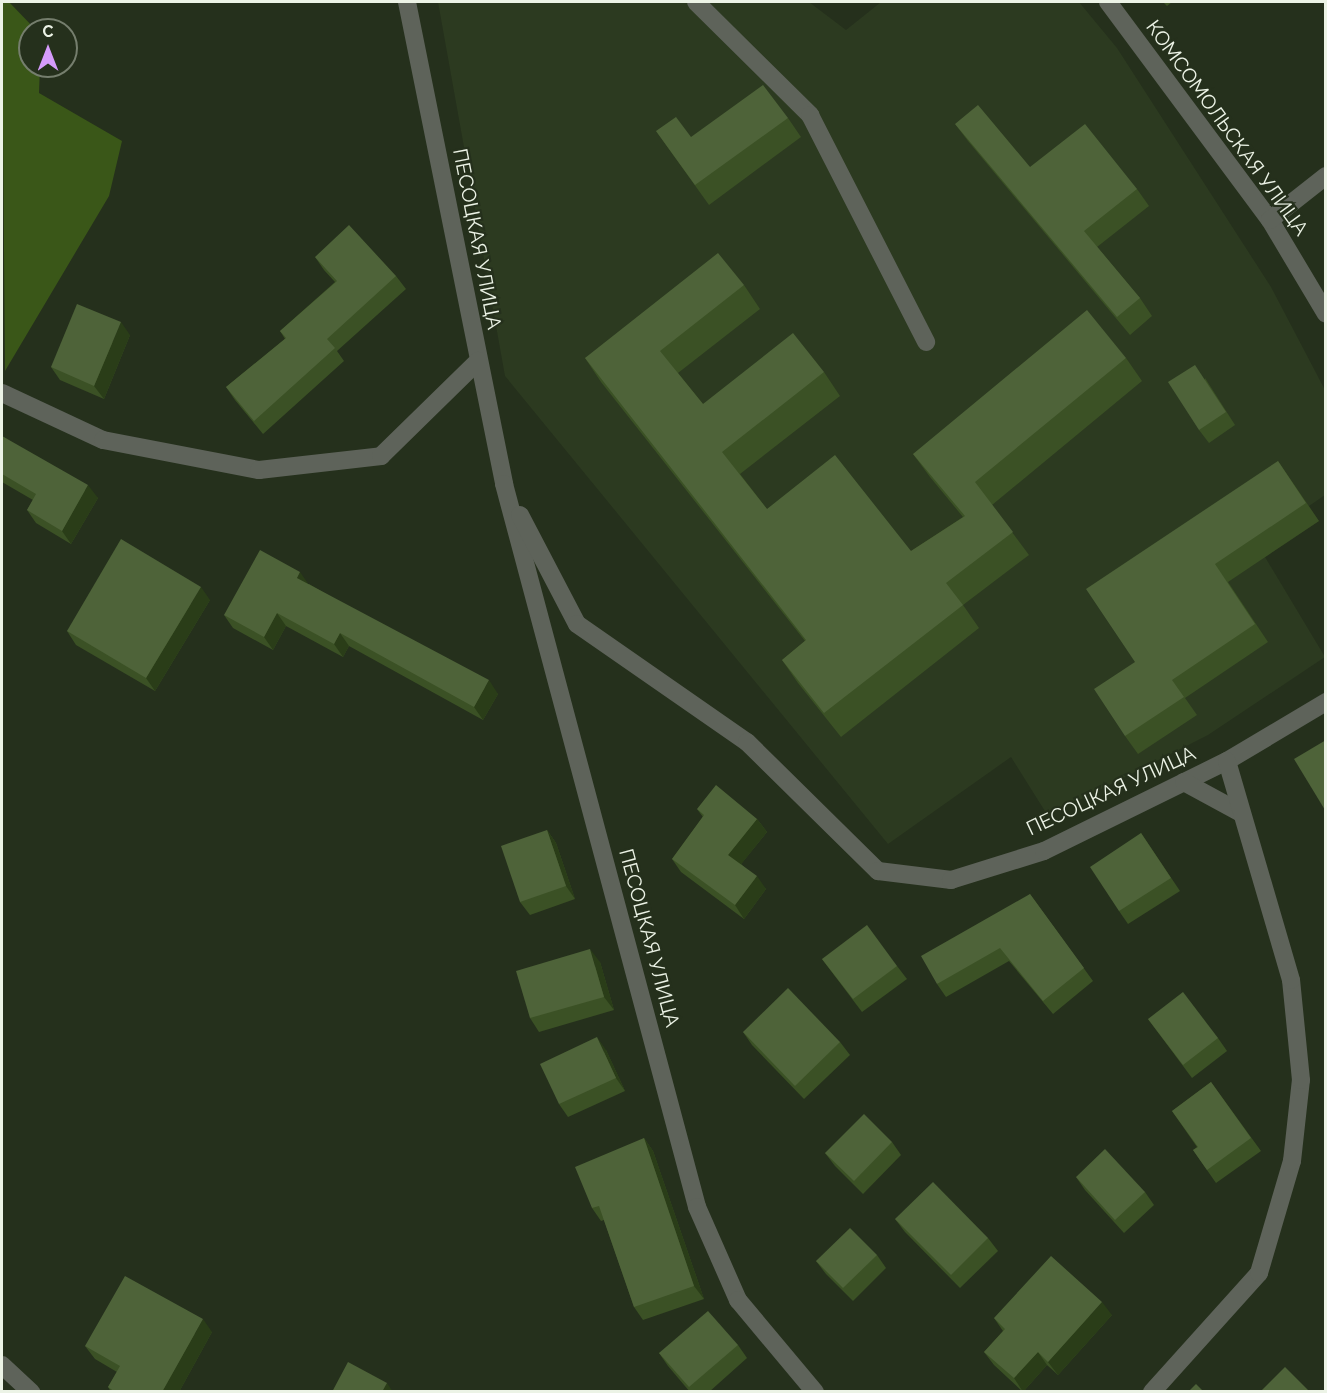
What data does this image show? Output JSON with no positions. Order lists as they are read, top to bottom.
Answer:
{
  "streets": {
    "street": ["КОМСОМОЛЬСКАЯ УЛИЦА", "ПЕСОЦКАЯ УЛИЦА"]
  },
  "north": "top"
}
